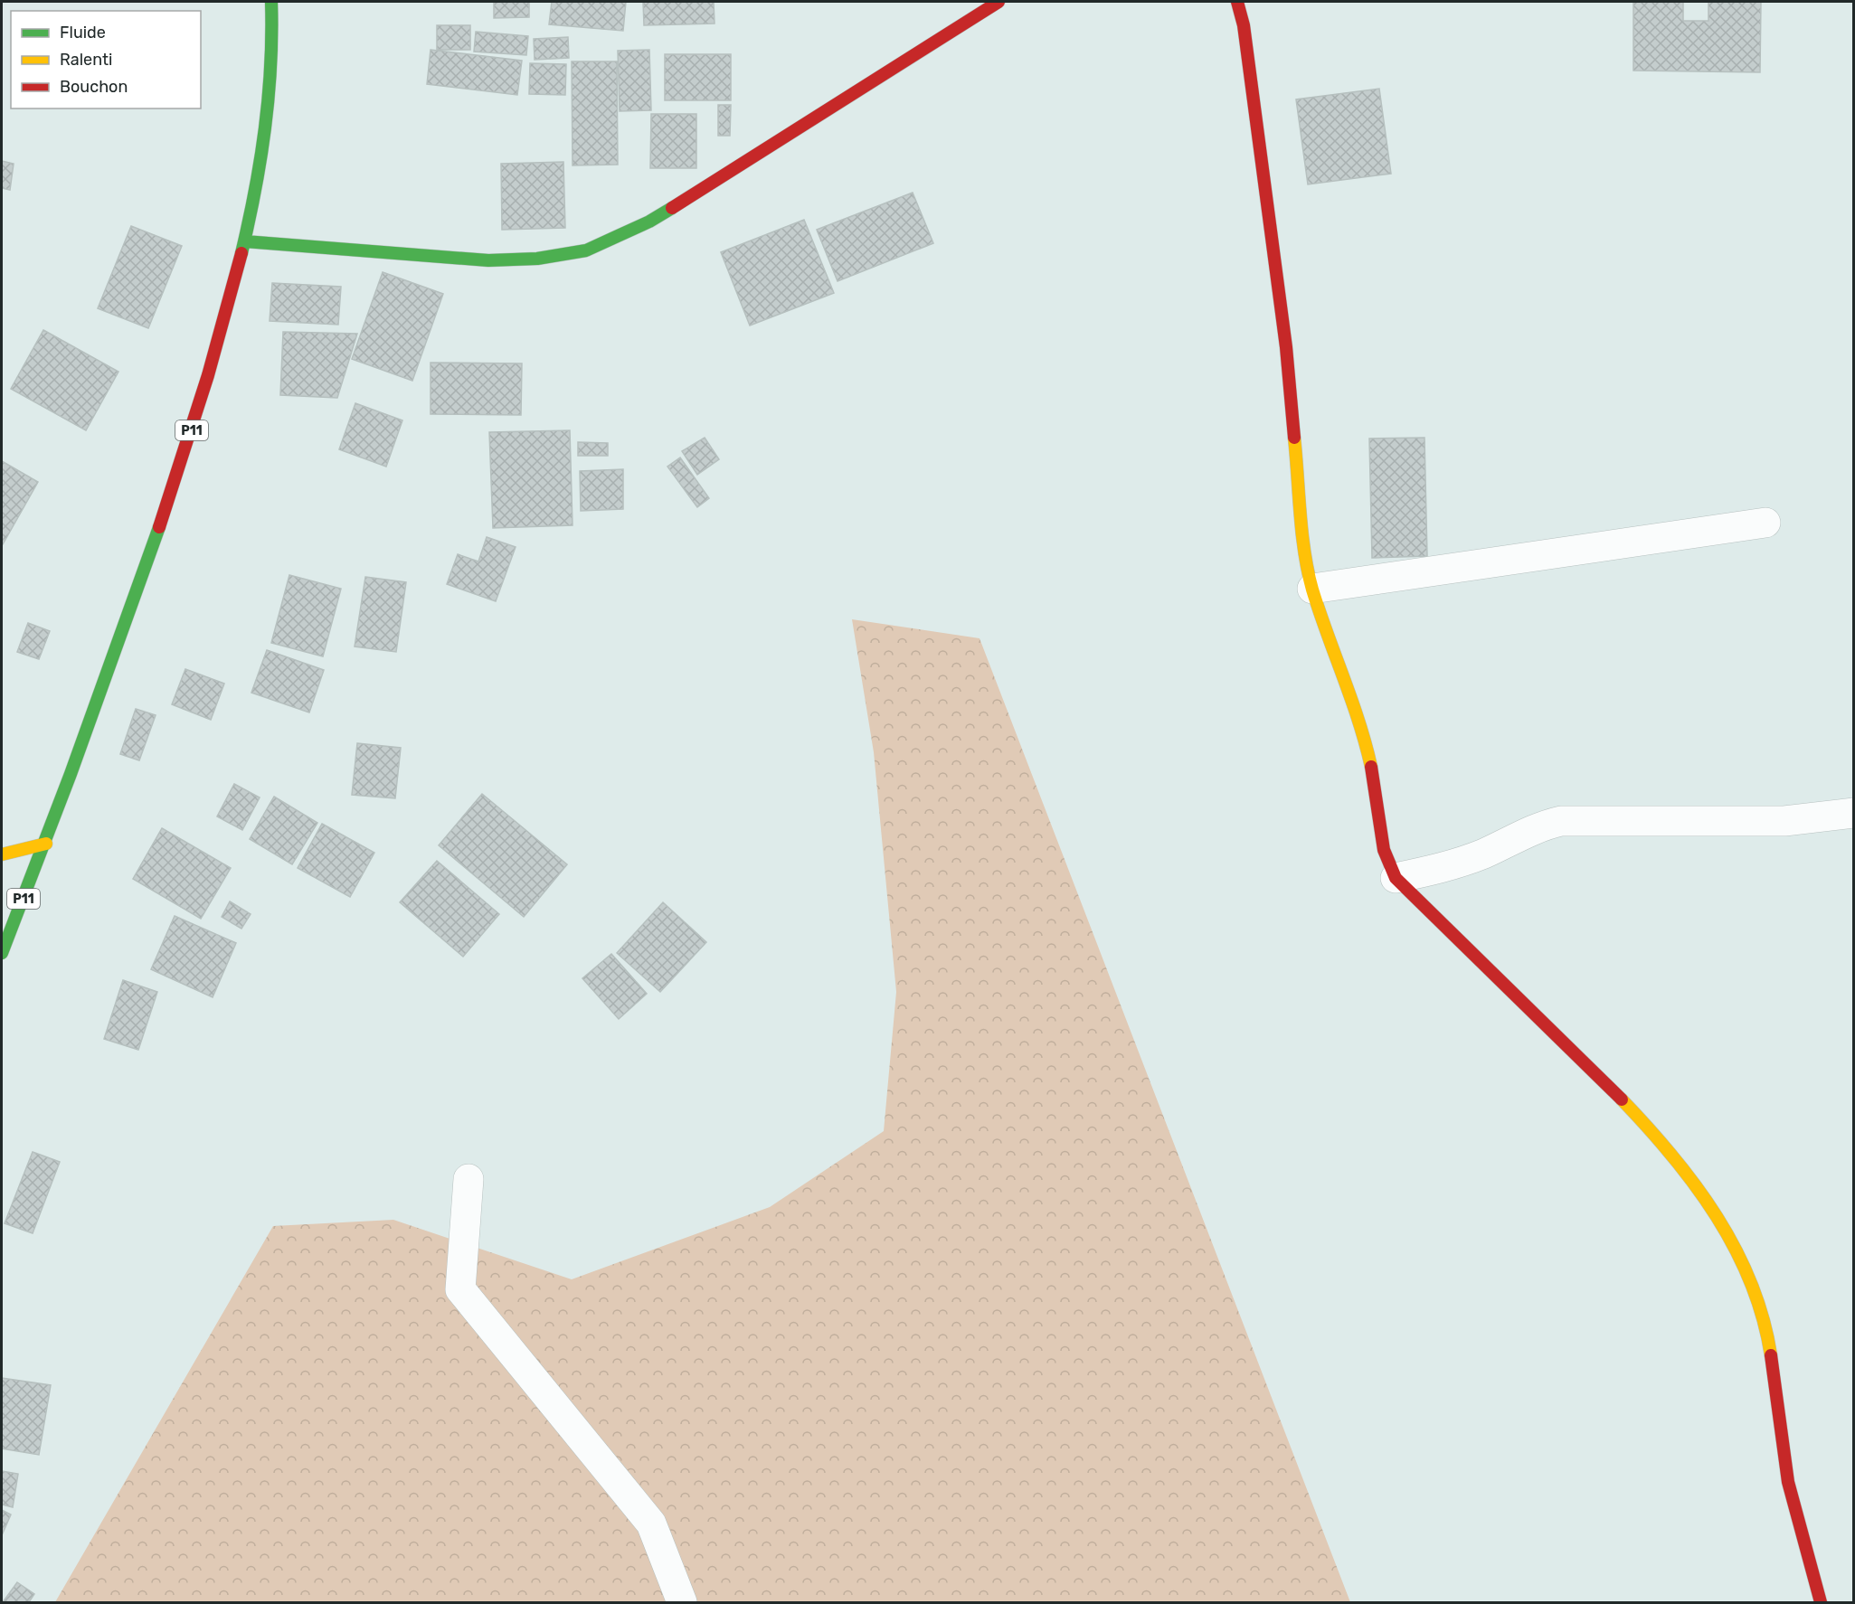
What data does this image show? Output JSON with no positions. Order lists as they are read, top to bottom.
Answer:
{
  "streets": {
    "street": ["P11"]
  },
  "legend": ["Fluide", "Ralenti", "Bouchon"]
}
